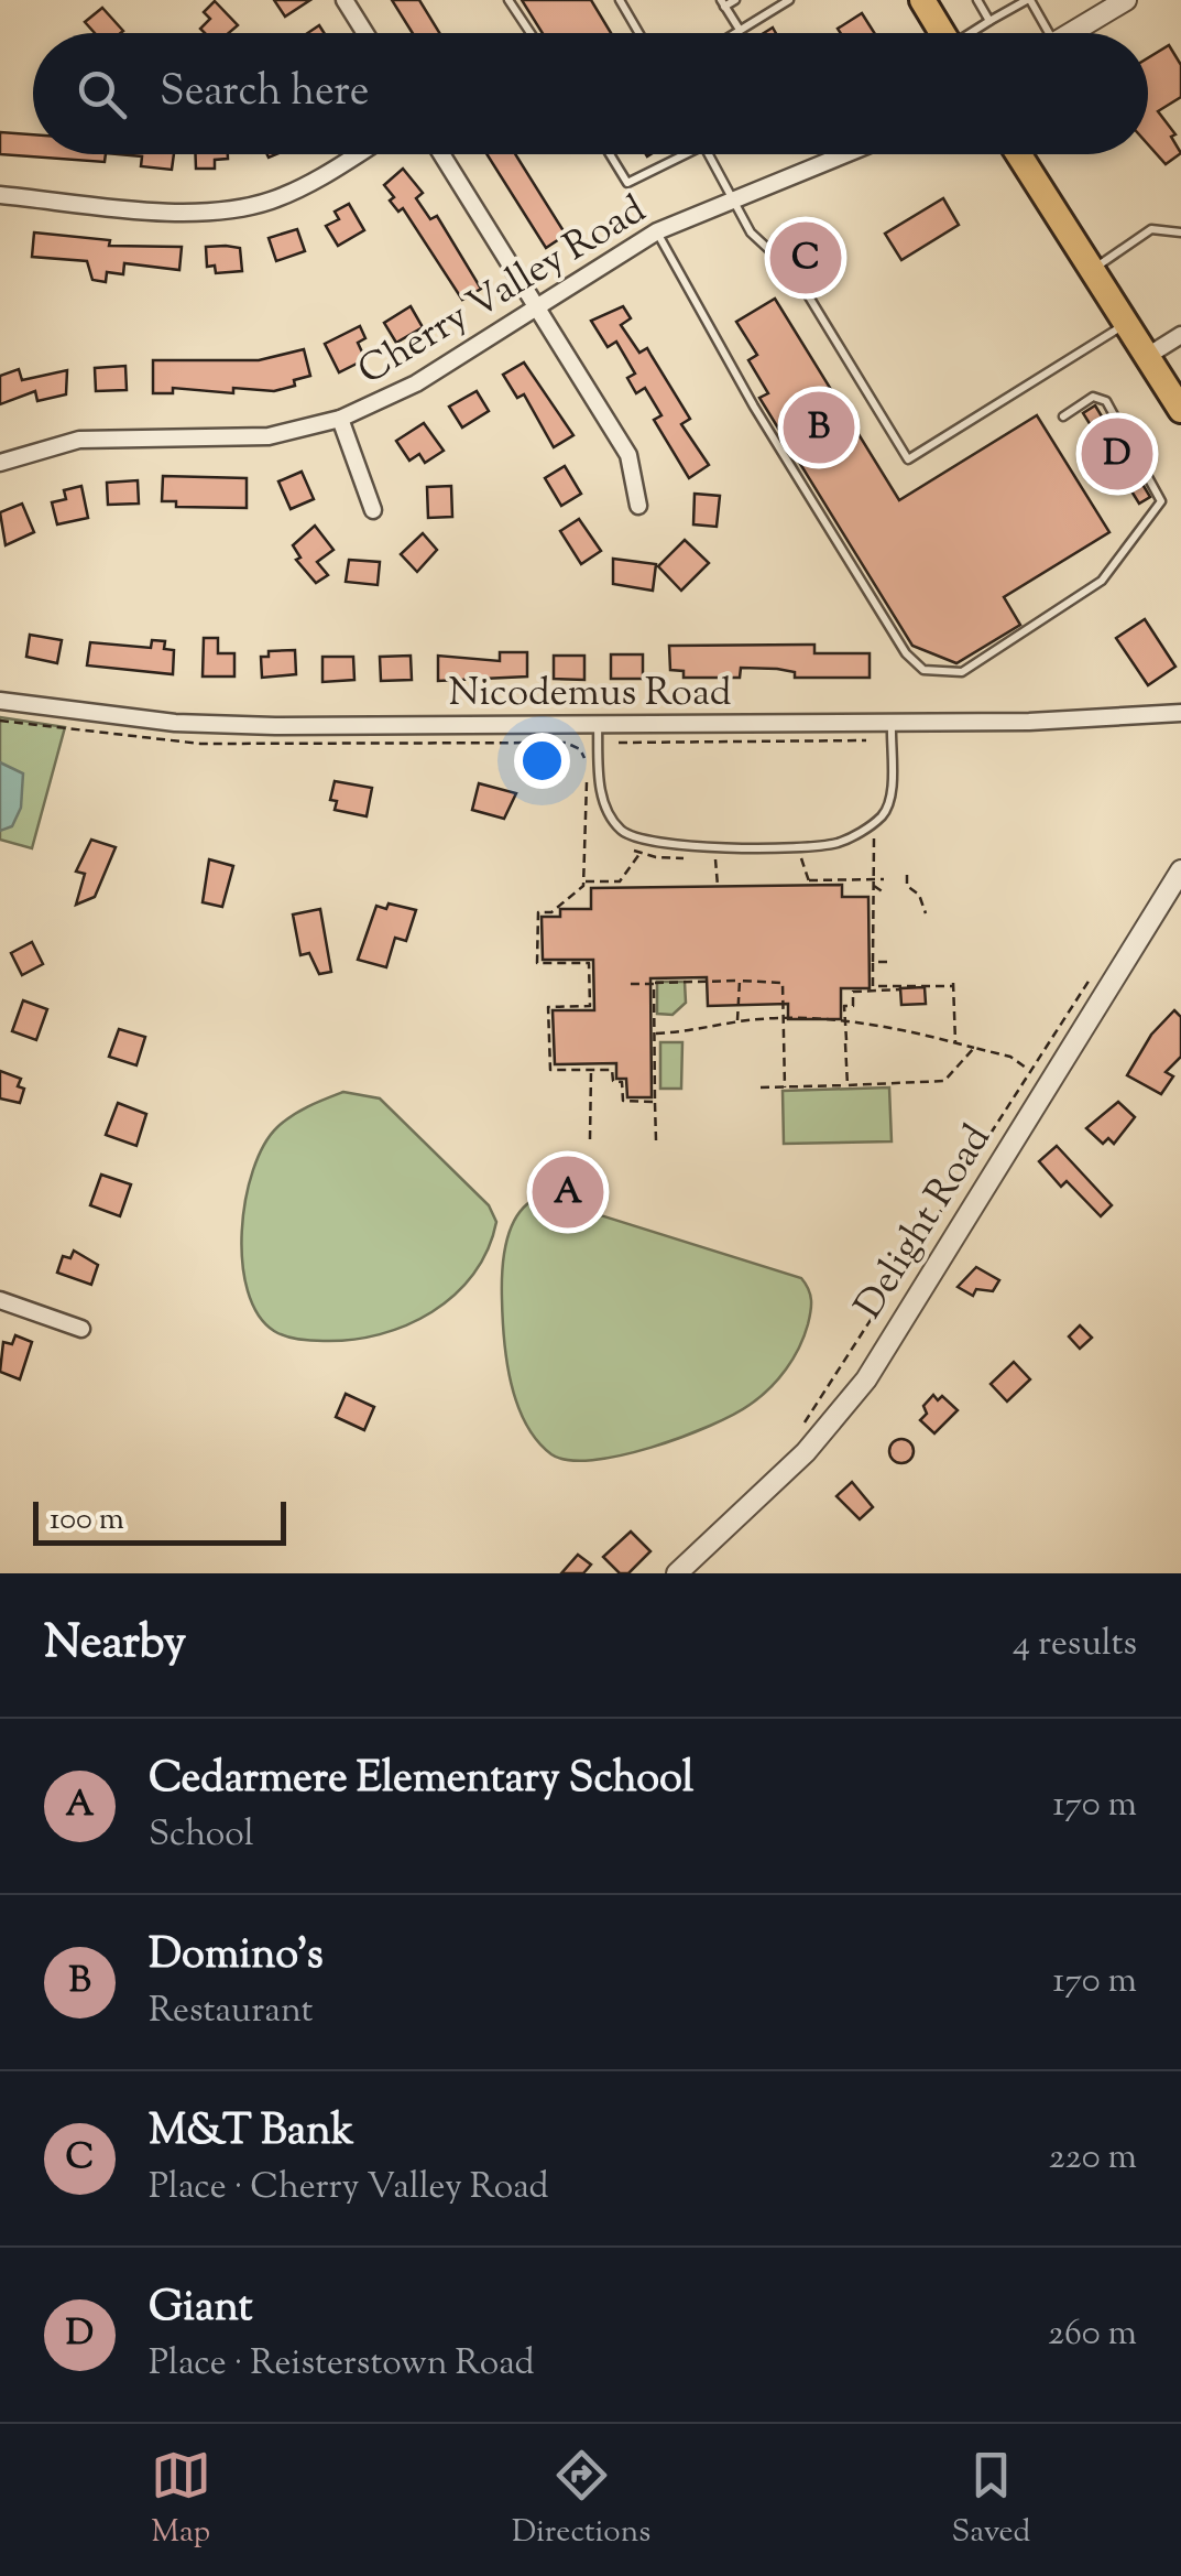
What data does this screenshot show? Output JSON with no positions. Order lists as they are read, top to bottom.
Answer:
{
  "streets": {
    "street": ["Cherry Valley Road", "Nicodemus Road", "Delight Road"]
  },
  "scale_bar": "100 m",
  "page": {
    "search": "Search here",
    "pins": [
      "C",
      "B",
      "D",
      "A"
    ],
    "scale": "100 m",
    "heading": ["Nearby", "4 results"],
    "list": [
      {
        "mark": "A",
        "name": "Cedarmere Elementary School",
        "note": "School",
        "value": "170 m"
      },
      {
        "mark": "B",
        "name": "Domino's",
        "note": "Restaurant",
        "value": "170 m"
      },
      {
        "mark": "C",
        "name": "M&T Bank",
        "note": "Place · Cherry Valley Road",
        "value": "220 m"
      },
      {
        "mark": "D",
        "name": "Giant",
        "note": "Place · Reisterstown Road",
        "value": "260 m"
      }
    ],
    "nav": ["Map", "Directions", "Saved"]
  }
}
